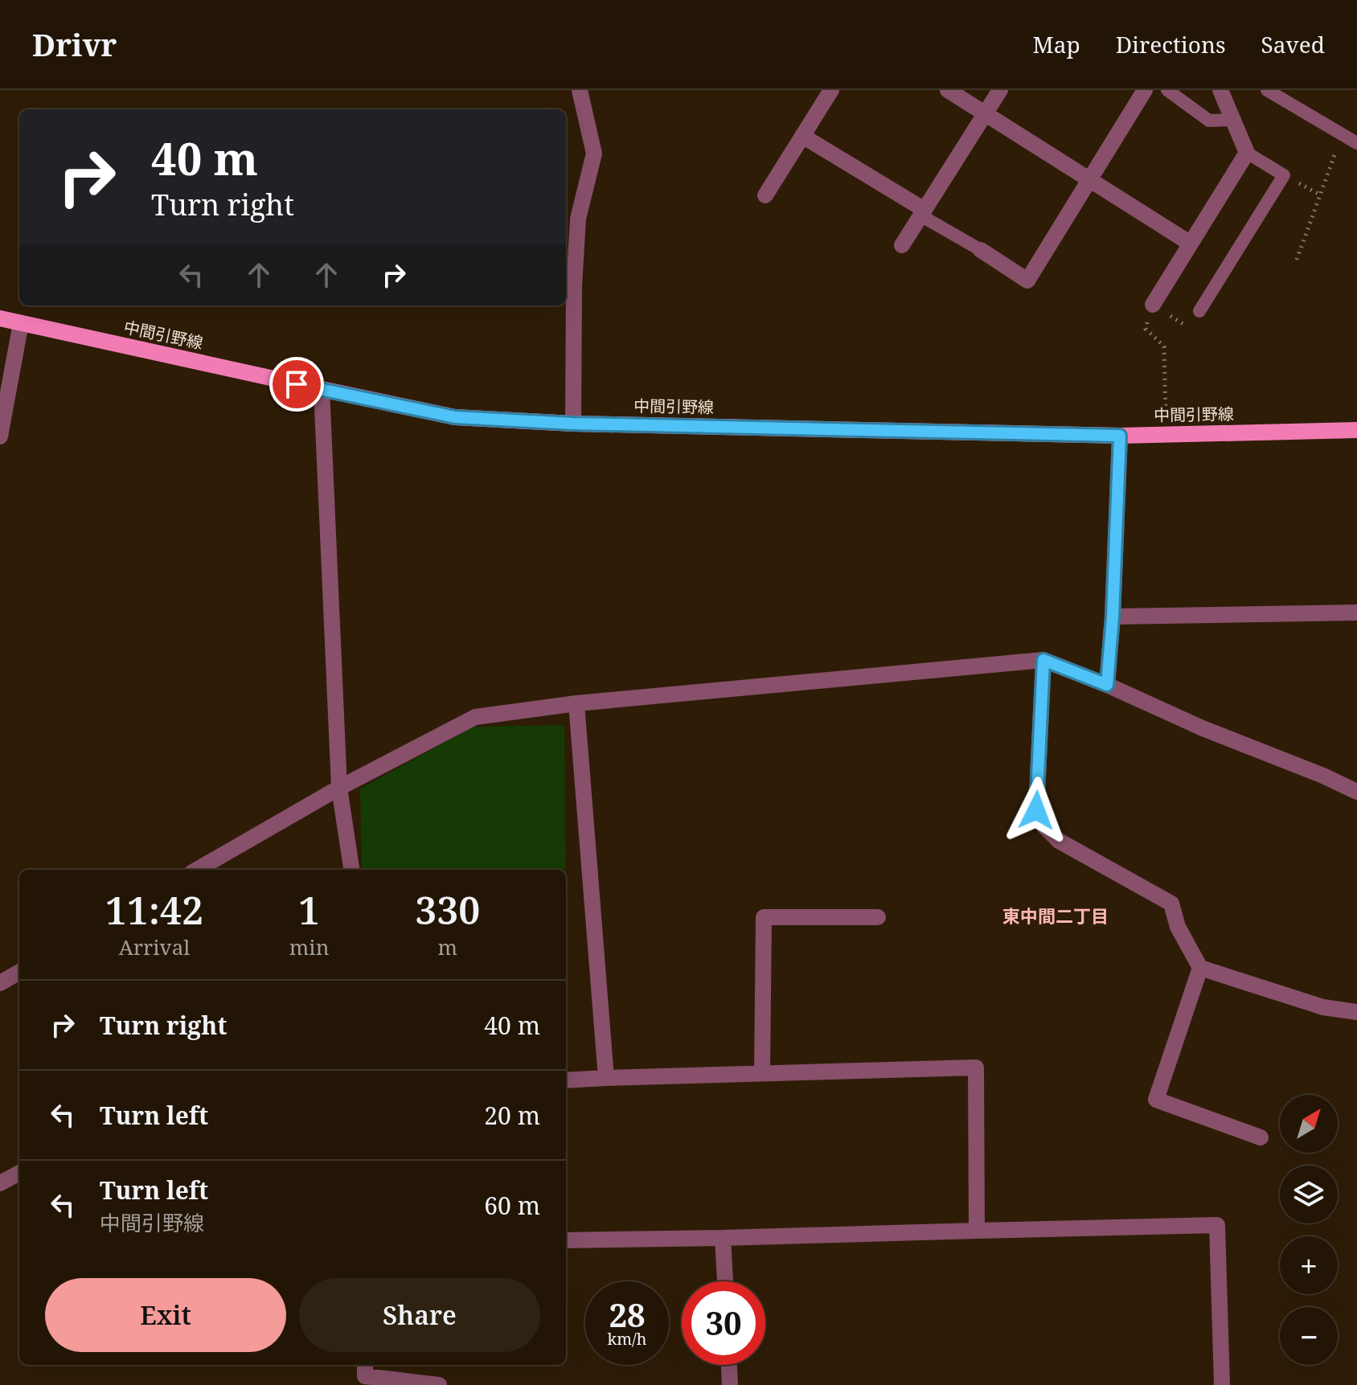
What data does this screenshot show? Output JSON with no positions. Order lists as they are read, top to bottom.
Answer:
{
  "streets": {
    "main road": ["中間引野線"]
  },
  "districts": ["東中間二丁目"],
  "north": "top right",
  "page": {
    "header": "Drivr",
    "nav": ["Map", "Directions", "Saved"],
    "turn": ["40 m", "Turn right"],
    "eta": [
      "11:42",
      "Arrival",
      "1",
      "min",
      "330",
      "m"
    ],
    "list": [
      {
        "name": "Turn right",
        "value": "40 m"
      },
      {
        "name": "Turn left",
        "value": "20 m"
      },
      {
        "name": "Turn left",
        "note": "中間引野線",
        "value": "60 m"
      }
    ],
    "map_buttons": ["+", "−"],
    "buttons": ["Exit", "Share"],
    "speed": "28 km/h",
    "limit": "30"
  }
}
